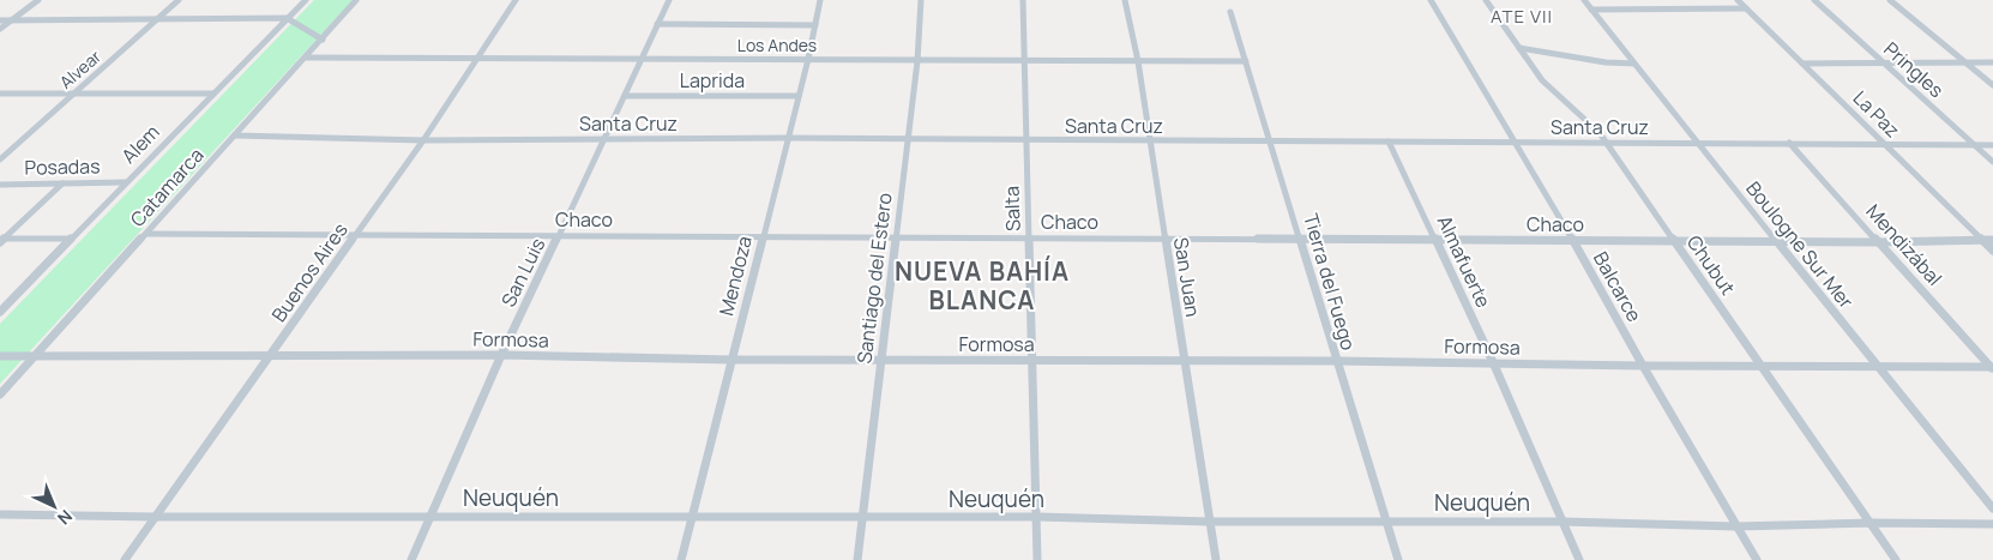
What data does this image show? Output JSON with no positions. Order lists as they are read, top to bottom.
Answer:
{
  "streets": {
    "street": [
      "Los Andes",
      "Alvear",
      "Pringles",
      "Laprida",
      "La Paz",
      "Santa Cruz",
      "Alem",
      "Posadas",
      "Catamarca",
      "Salta",
      "Chaco",
      "Boulogne Sur Mer",
      "Mendizábal",
      "Almafuerte",
      "Chubut",
      "Buenos Aires",
      "San Luis",
      "Mendoza",
      "San Juan",
      "Santiago del Estero",
      "Tierra del Fuego",
      "Balcarce",
      "Formosa",
      "Neuquén"
    ]
  },
  "crossings": [
    ["Los Andes", "Catamarca"],
    ["Los Andes", "Salta"],
    ["Los Andes", "Buenos Aires"],
    ["Los Andes", "San Luis"],
    ["Los Andes", "Mendoza"],
    ["Los Andes", "San Juan"],
    ["Los Andes", "Santiago del Estero"],
    ["Los Andes", "Tierra del Fuego"],
    ["Pringles", "Santa Cruz"],
    ["Laprida", "San Luis"],
    ["Laprida", "Mendoza"],
    ["La Paz", "Santa Cruz"],
    ["La Paz", "Chaco"],
    ["Santa Cruz", "Catamarca"],
    ["Santa Cruz", "Salta"],
    ["Santa Cruz", "Boulogne Sur Mer"],
    ["Santa Cruz", "Mendizábal"],
    ["Santa Cruz", "Almafuerte"],
    ["Santa Cruz", "Chubut"],
    ["Santa Cruz", "Buenos Aires"],
    ["Santa Cruz", "San Luis"],
    ["Santa Cruz", "Mendoza"],
    ["Santa Cruz", "San Juan"],
    ["Santa Cruz", "Santiago del Estero"],
    ["Santa Cruz", "Tierra del Fuego"],
    ["Santa Cruz", "Balcarce"],
    ["Alem", "Posadas"],
    ["Catamarca", "Chaco"],
    ["Catamarca", "Formosa"],
    ["Salta", "Chaco"],
    ["Salta", "Formosa"],
    ["Salta", "Neuquén"],
    ["Chaco", "Boulogne Sur Mer"],
    ["Chaco", "Mendizábal"],
    ["Chaco", "Almafuerte"],
    ["Chaco", "Chubut"],
    ["Chaco", "Buenos Aires"],
    ["Chaco", "San Luis"],
    ["Chaco", "Mendoza"],
    ["Chaco", "San Juan"],
    ["Chaco", "Santiago del Estero"],
    ["Chaco", "Tierra del Fuego"],
    ["Chaco", "Balcarce"],
    ["Boulogne Sur Mer", "Formosa"],
    ["Mendizábal", "Formosa"],
    ["Almafuerte", "Formosa"],
    ["Almafuerte", "Neuquén"],
    ["Chubut", "Formosa"],
    ["Chubut", "Neuquén"],
    ["Buenos Aires", "Formosa"],
    ["Buenos Aires", "Neuquén"],
    ["San Luis", "Formosa"],
    ["San Luis", "Neuquén"],
    ["Mendoza", "Formosa"],
    ["Mendoza", "Neuquén"],
    ["San Juan", "Formosa"],
    ["San Juan", "Neuquén"],
    ["Santiago del Estero", "Formosa"],
    ["Santiago del Estero", "Neuquén"],
    ["Tierra del Fuego", "Formosa"],
    ["Tierra del Fuego", "Neuquén"],
    ["Balcarce", "Formosa"],
    ["Balcarce", "Neuquén"]
  ],
  "districts": ["ATE VII", "NUEVA BAHÍA BLANCA"],
  "north": "bottom right"
}
